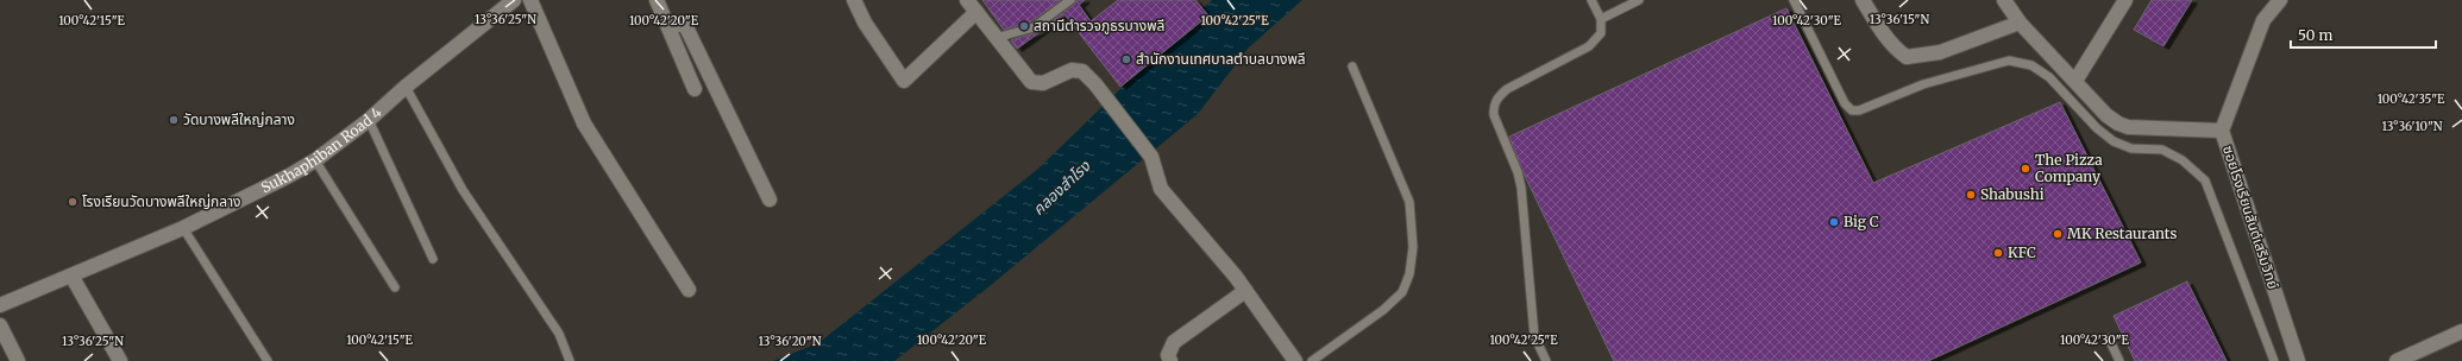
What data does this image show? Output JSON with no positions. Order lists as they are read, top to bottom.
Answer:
{
  "streets": {
    "street": ["Sukhaphiban Road 4", "ซอยโรงเรียนสันต์เสริมวิทย์"]
  },
  "water": ["คลองสำโรง"],
  "places": [
    "สถานีตำรวจภูธรบางพลี",
    "สำนักงานเทศบาลตำบลบางพลี",
    "วัดบางพลีใหญ่กลาง",
    "The Pizza Company",
    "Shabushi",
    "โรงเรียนวัดบางพลีใหญ่กลาง",
    "Big C",
    "MK Restaurants",
    "KFC"
  ],
  "scale_bar": "50 m",
  "coordinates": [
    "13°36'25\"N",
    "13°36'15\"N",
    "100°42'15\"E",
    "100°42'20\"E",
    "100°42'25\"E",
    "100°42'30\"E",
    "100°42'35\"E",
    "13°36'10\"N",
    "13°36'20\"N"
  ]
}
